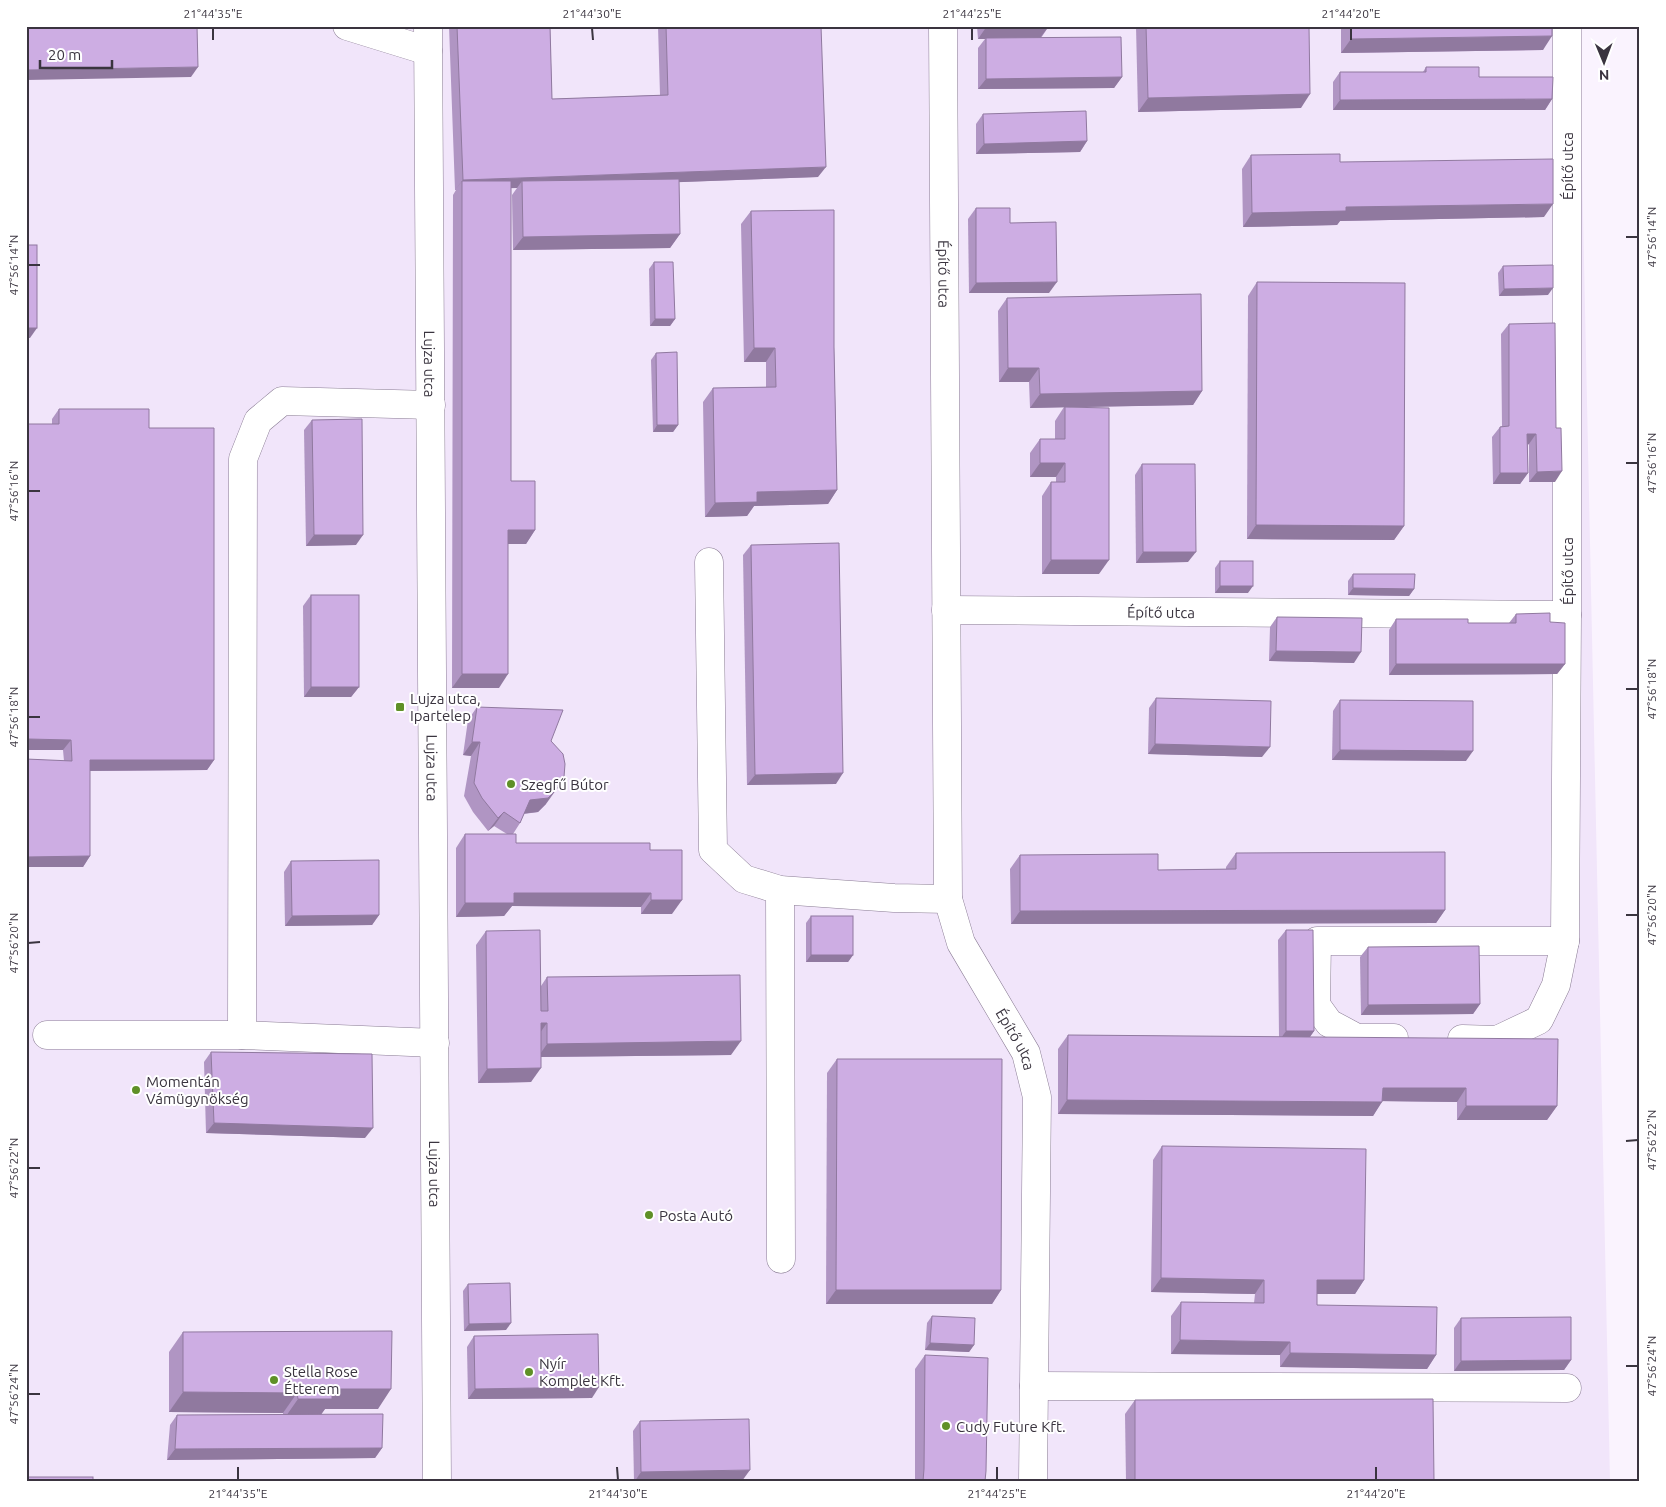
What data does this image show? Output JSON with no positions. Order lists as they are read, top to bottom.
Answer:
{
  "streets": {
    "street": ["Építő utca", "Lujza utca"]
  },
  "places": {
    "transit": ["Lujza utca, Ipartelep"],
    "other": [
      "Szegfű Bútor",
      "Momentán Vámügynökség",
      "Posta Autó",
      "Nyír Komplet Kft.",
      "Stella Rose Étterem",
      "Cudy Future Kft."
    ]
  },
  "scale_bar": "20 m",
  "north": "bottom",
  "coordinates": [
    "21°44'35\"E",
    "21°44'30\"E",
    "21°44'25\"E",
    "21°44'20\"E",
    "47°56'14\"N",
    "47°56'16\"N",
    "47°56'18\"N",
    "47°56'20\"N",
    "47°56'22\"N",
    "47°56'24\"N"
  ]
}
